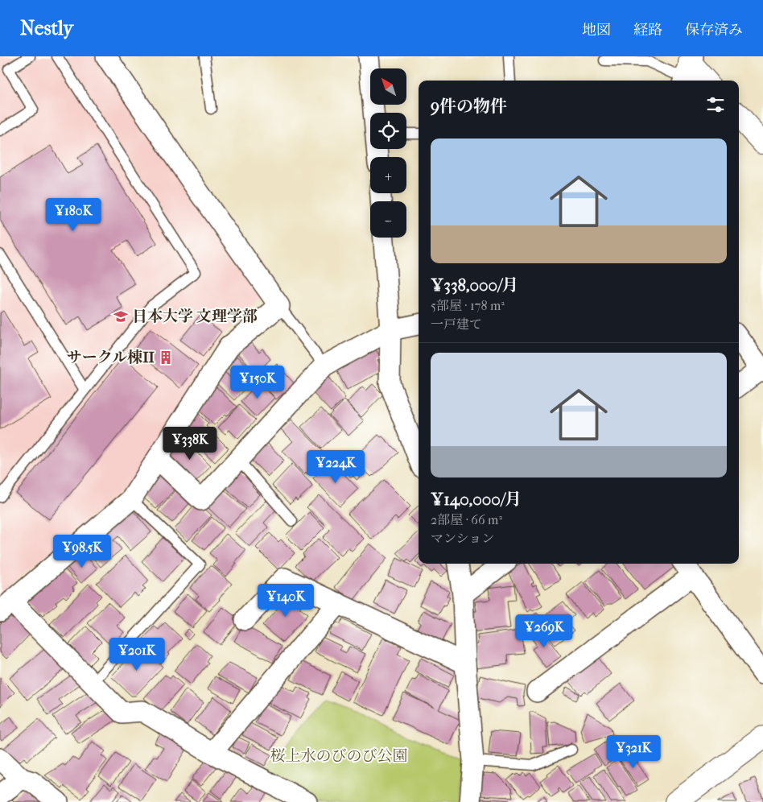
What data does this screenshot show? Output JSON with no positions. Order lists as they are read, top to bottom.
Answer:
{
  "parks": ["桜上水のびのび公園"],
  "places": {
    "school or university": ["日本大学 文理学部"],
    "building": ["サークル棟II"]
  },
  "north": "top left",
  "page": {
    "header": "Nestly",
    "nav": ["地図", "経路", "保存済み"],
    "map_buttons": ["+", "−"],
    "heading": "9件の物件",
    "list": [
      {
        "name": "¥338,000/月",
        "note": "5部屋 · 178 m² · 一戸建て"
      },
      {
        "name": "¥140,000/月",
        "note": "2部屋 · 66 m² · マンション"
      }
    ],
    "price": [
      "¥180K",
      "¥150K",
      "¥338K",
      "¥224K",
      "¥98.5K",
      "¥140K",
      "¥269K",
      "¥201K",
      "¥321K"
    ]
  }
}
